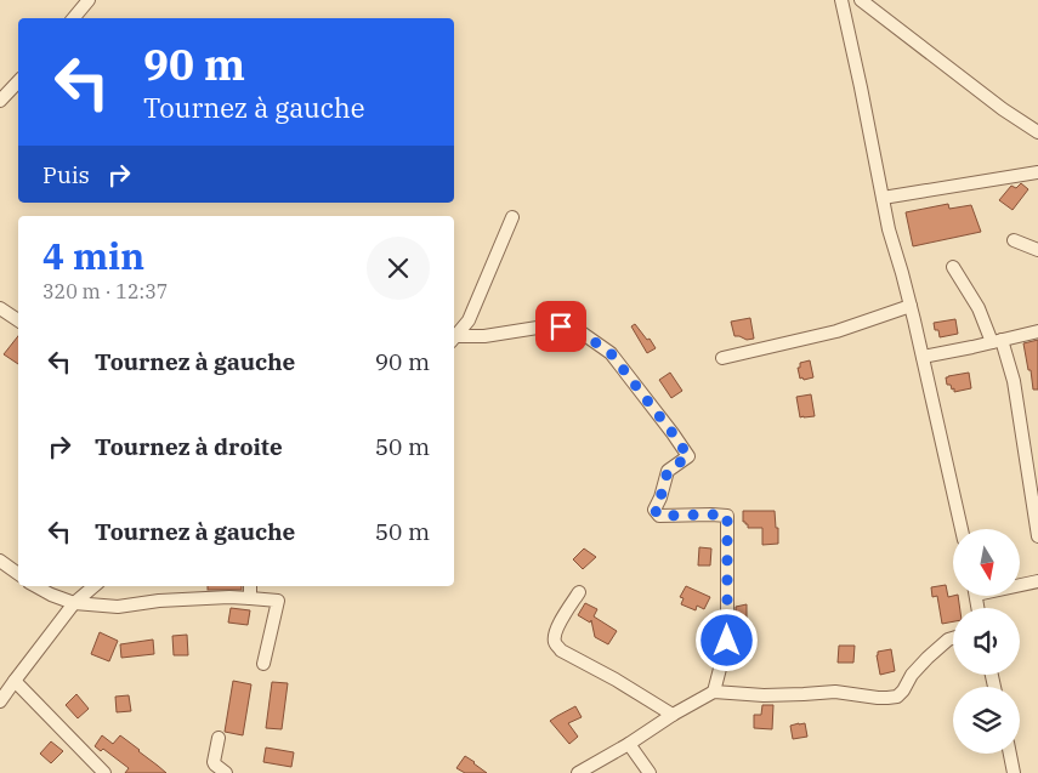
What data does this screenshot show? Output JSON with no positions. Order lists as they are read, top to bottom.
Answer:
{
  "north": "bottom",
  "page": {
    "turn": ["90 m", "Tournez à gauche"],
    "then": "Puis",
    "heading": ["4 min", "320 m · 12:37"],
    "list": [
      {
        "name": "Tournez à gauche",
        "value": "90 m"
      },
      {
        "name": "Tournez à droite",
        "value": "50 m"
      },
      {
        "name": "Tournez à gauche",
        "value": "50 m"
      }
    ]
  }
}
